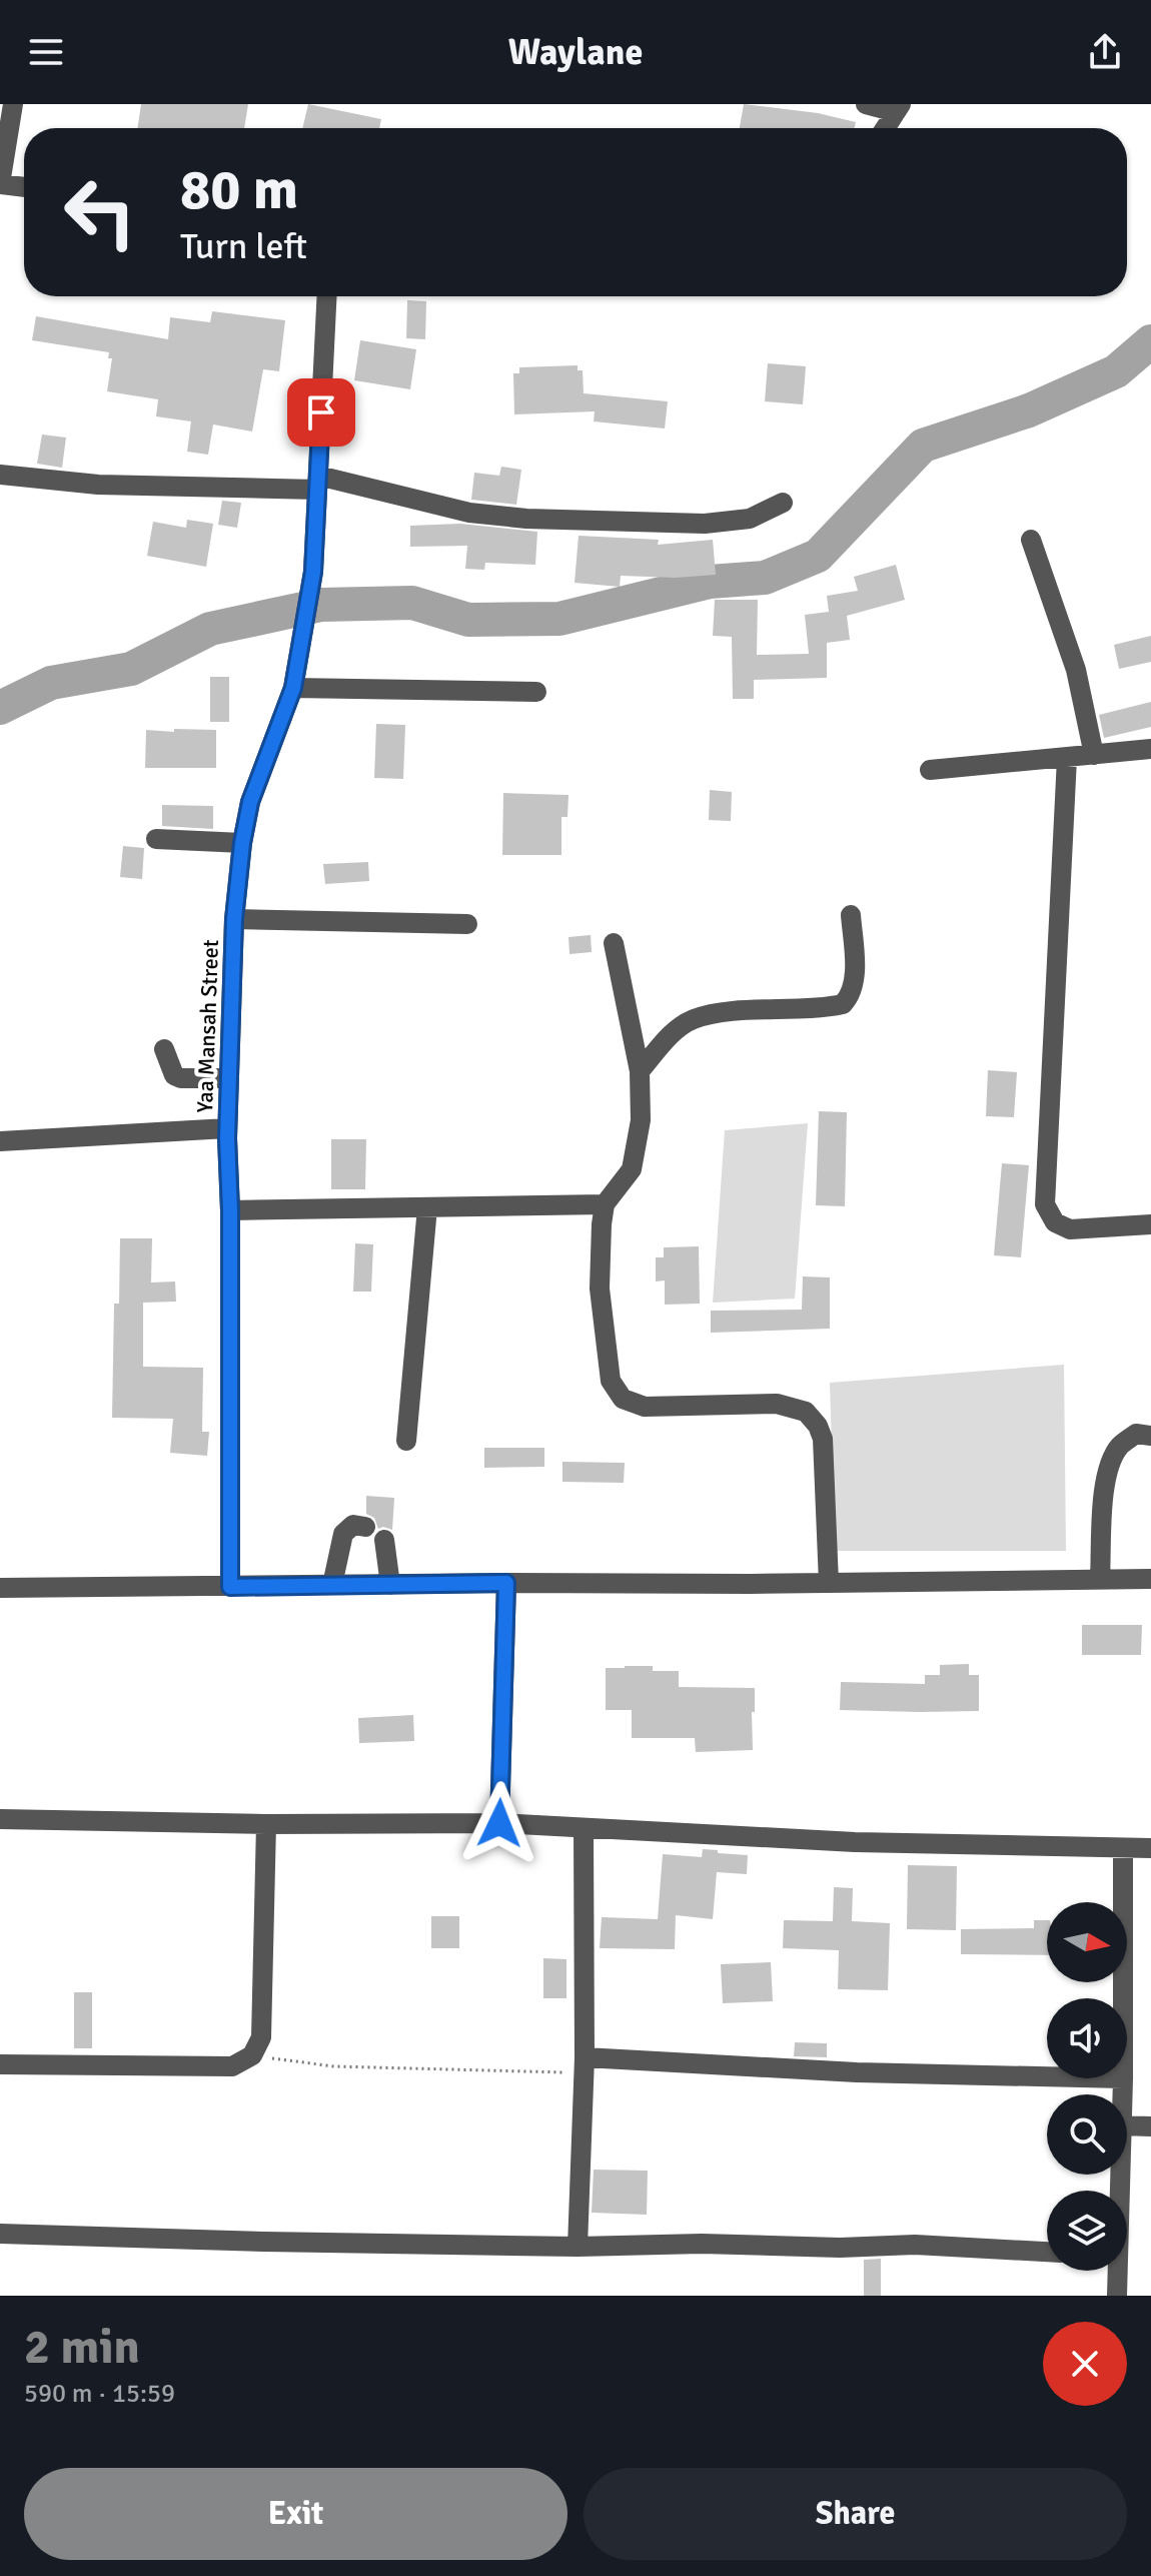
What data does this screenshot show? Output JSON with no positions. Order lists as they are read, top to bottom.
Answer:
{
  "streets": {
    "street": ["Yaa Mansah Street"]
  },
  "north": "right",
  "page": {
    "header": "Waylane",
    "turn": ["80 m", "Turn left"],
    "heading": ["2 min", "590 m · 15:59"],
    "buttons": ["Exit", "Share"]
  }
}
